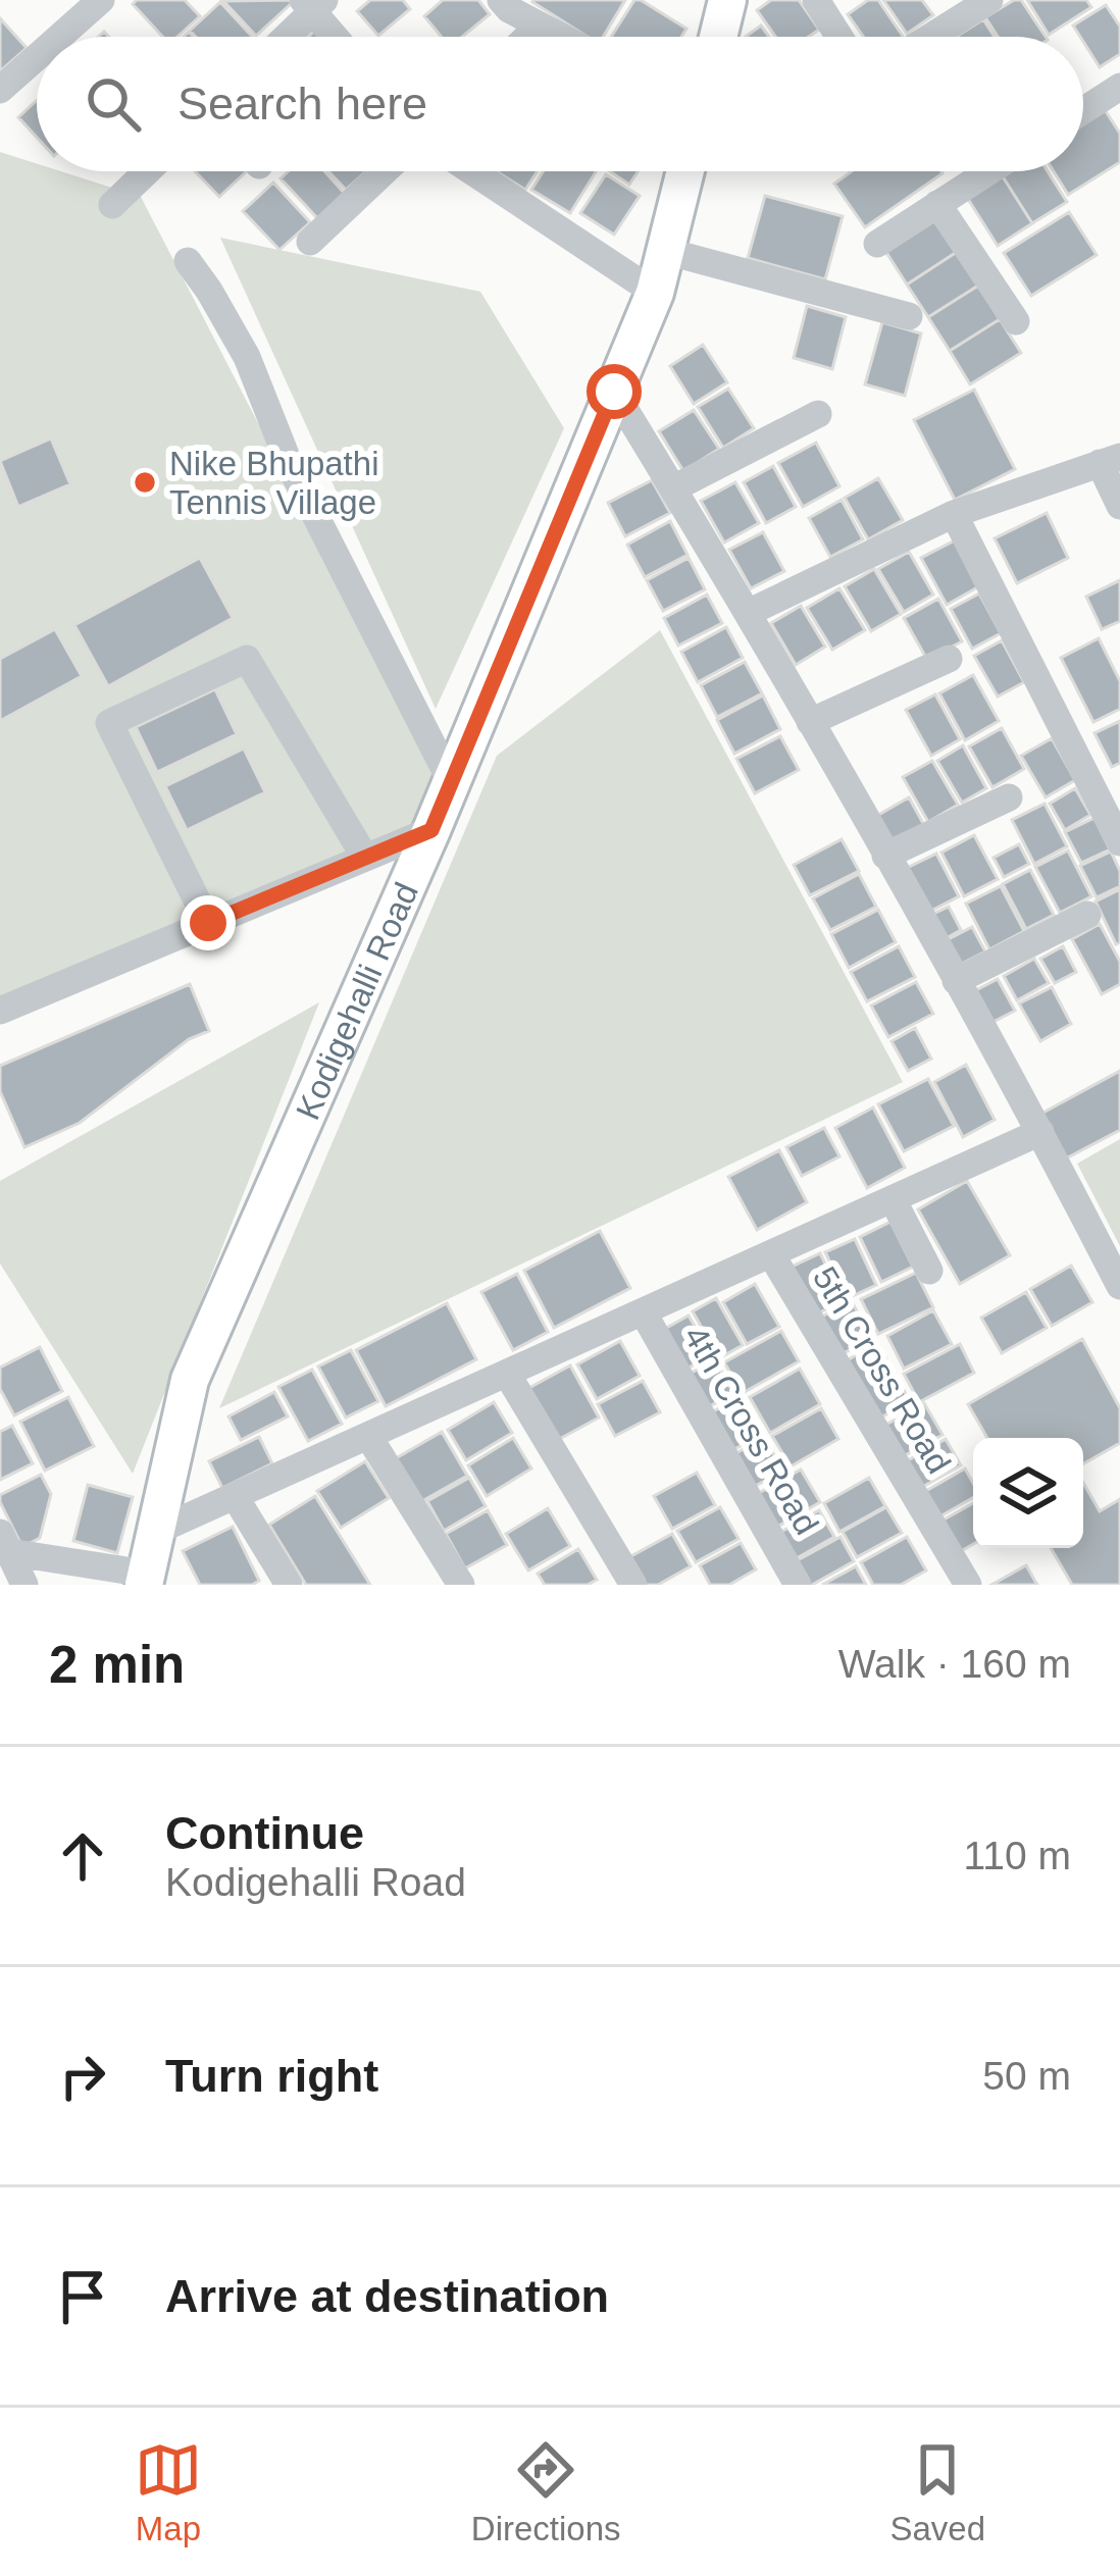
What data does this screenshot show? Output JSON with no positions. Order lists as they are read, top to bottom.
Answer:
{
  "streets": {
    "main road": ["Kodigehalli Road"],
    "street": ["5th Cross Road", "4th Cross Road"]
  },
  "places": ["Nike Bhupathi Tennis Village"],
  "page": {
    "search": "Search here",
    "heading": ["2 min", "Walk · 160 m"],
    "list": [
      ["Continue", "Kodigehalli Road", "110 m"],
      ["Turn right", "50 m"],
      "Arrive at destination"
    ],
    "nav": ["Map", "Directions", "Saved"]
  }
}
